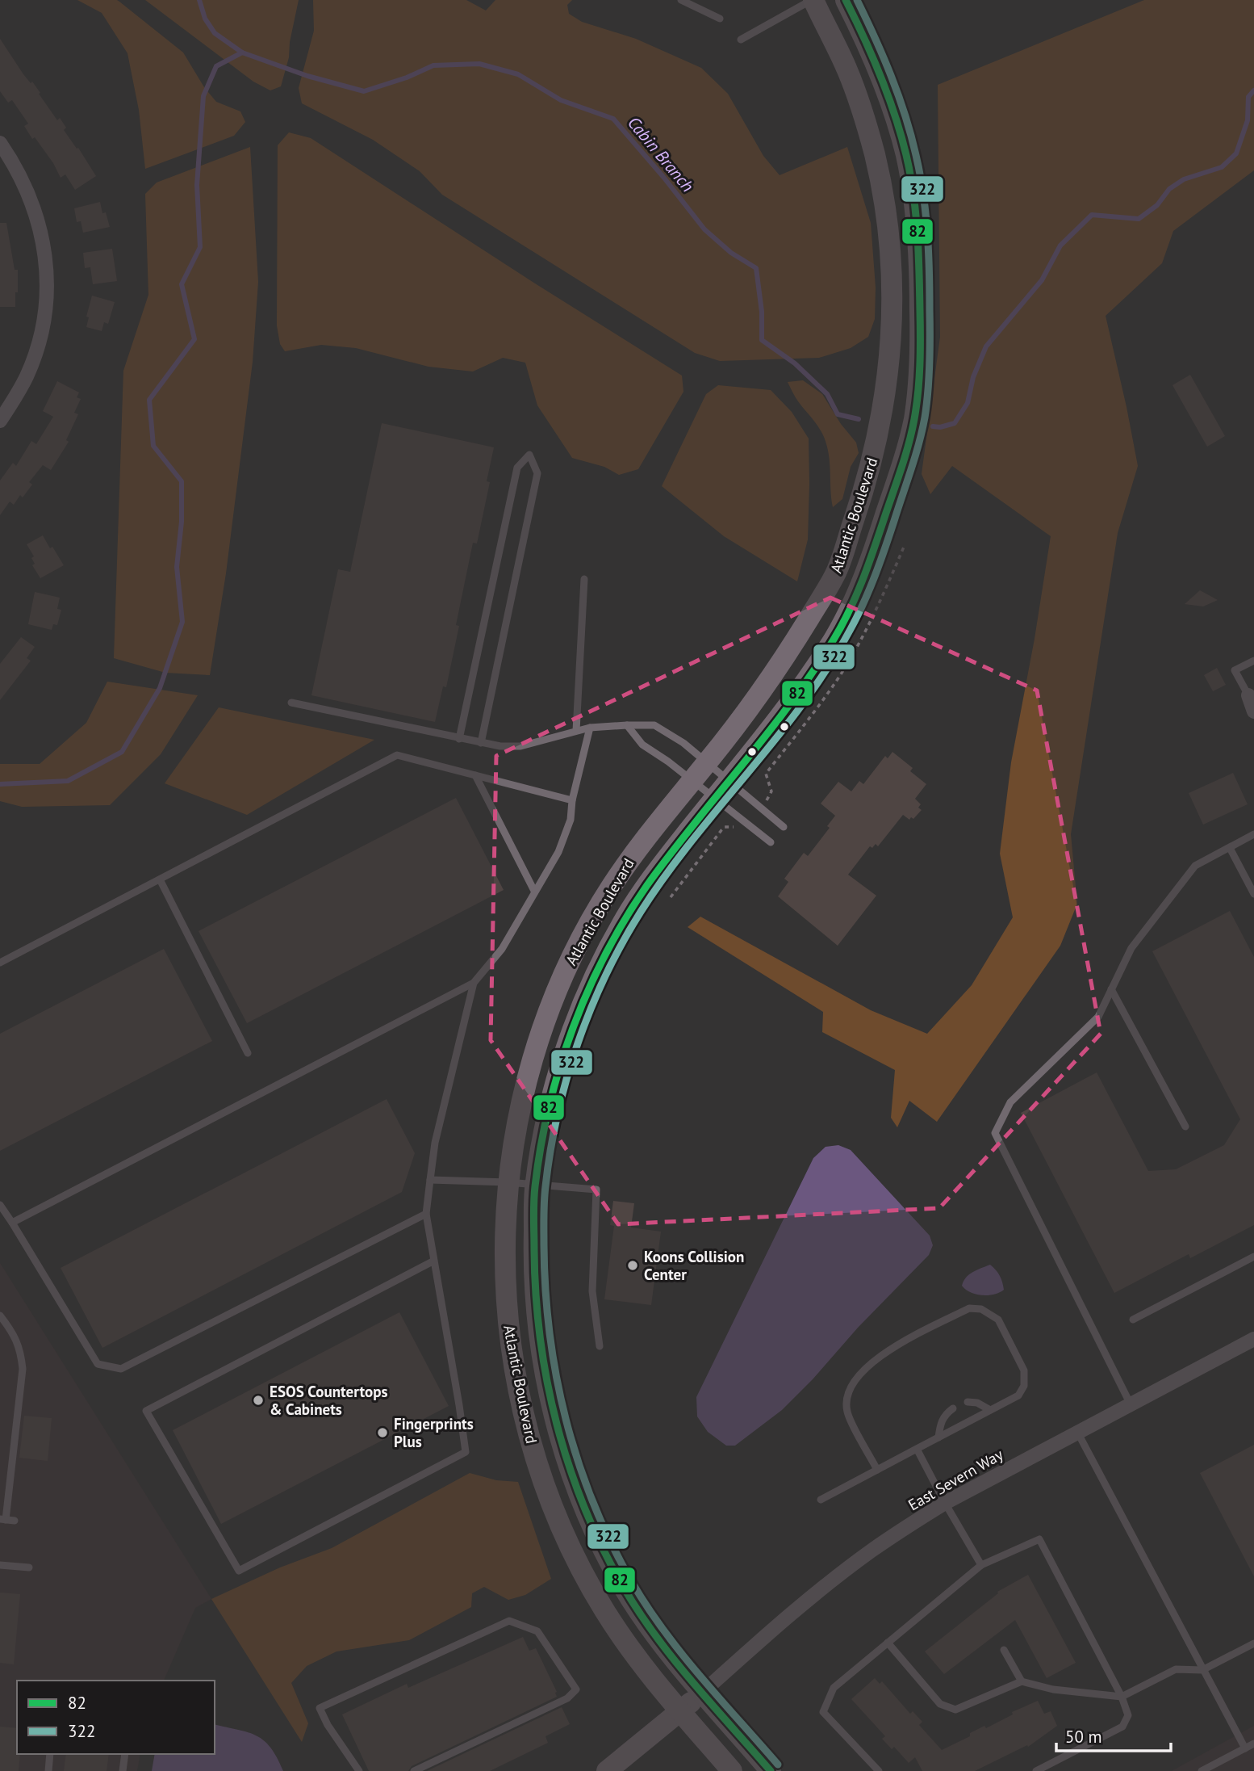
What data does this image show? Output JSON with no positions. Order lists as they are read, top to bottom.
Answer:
{
  "streets": {
    "main road": ["Atlantic Boulevard"],
    "street": ["East Severn Way"]
  },
  "crossings": [
    ["Atlantic Boulevard", "East Severn Way"]
  ],
  "water": ["Cabin Branch"],
  "places": ["Koons Collision Center", "ESOS Countertops & Cabinets", "Fingerprints Plus"],
  "lines": ["transit line 82", "transit line 322"],
  "legend": ["82", "322"],
  "scale_bar": "50 m"
}
